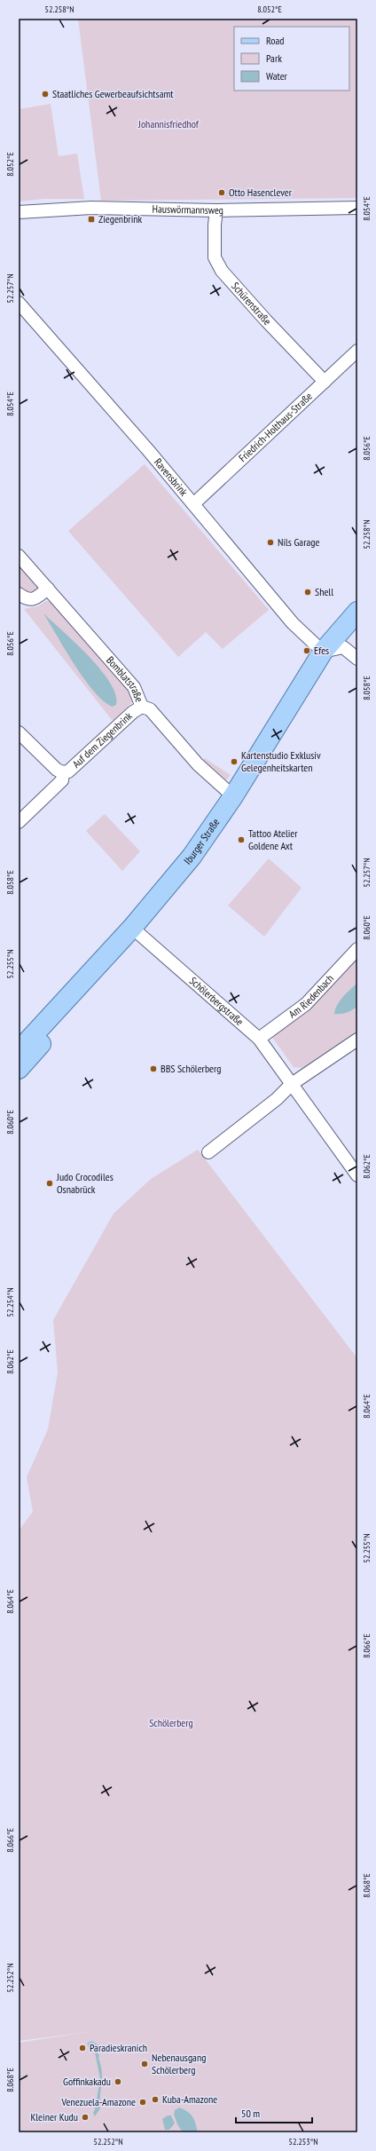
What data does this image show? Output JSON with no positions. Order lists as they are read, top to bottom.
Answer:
{
  "streets": {
    "main road": ["Iburger Straße"],
    "street": [
      "Hauswörmannsweg",
      "Schürenstraße",
      "Friedrich-Holthaus-Straße",
      "Ravensbrink",
      "Bomblatstraße",
      "Auf dem Ziegenbrink",
      "Am Riedenbach",
      "Schölerbergstraße"
    ]
  },
  "crossings": [
    ["Hauswörmannsweg", "Schürenstraße"],
    ["Schürenstraße", "Friedrich-Holthaus-Straße"],
    ["Friedrich-Holthaus-Straße", "Ravensbrink"],
    ["Ravensbrink", "Iburger Straße"],
    ["Bomblatstraße", "Auf dem Ziegenbrink"],
    ["Bomblatstraße", "Iburger Straße"],
    ["Iburger Straße", "Schölerbergstraße"],
    ["Am Riedenbach", "Schölerbergstraße"]
  ],
  "parks": ["Johannisfriedhof", "Schölerberg"],
  "places": {
    "other": [
      "Staatliches Gewerbeaufsichtsamt",
      "Otto Hasenclever",
      "Nils Garage",
      "Shell",
      "Efes",
      "Kartenstudio Exklusiv Gelegenheitskarten",
      "Tattoo Atelier Goldene Axt",
      "BBS Schölerberg",
      "Judo Crocodiles Osnabrück",
      "Paradieskranich",
      "Nebenausgang Schölerberg",
      "Goffinkakadu",
      "Kuba-Amazone",
      "Venezuela-Amazone",
      "Kleiner Kudu"
    ],
    "transit": ["Ziegenbrink"]
  },
  "legend": ["Road", "Park", "Water"],
  "scale_bar": "50 m",
  "coordinates": [
    "52.258°N",
    "8.052°E",
    "8.054°E",
    "52.257°N",
    "8.056°E",
    "8.058°E",
    "8.060°E",
    "52.255°N",
    "8.062°E",
    "52.254°N",
    "8.064°E",
    "8.066°E",
    "8.068°E",
    "52.252°N",
    "52.253°N"
  ]
}
